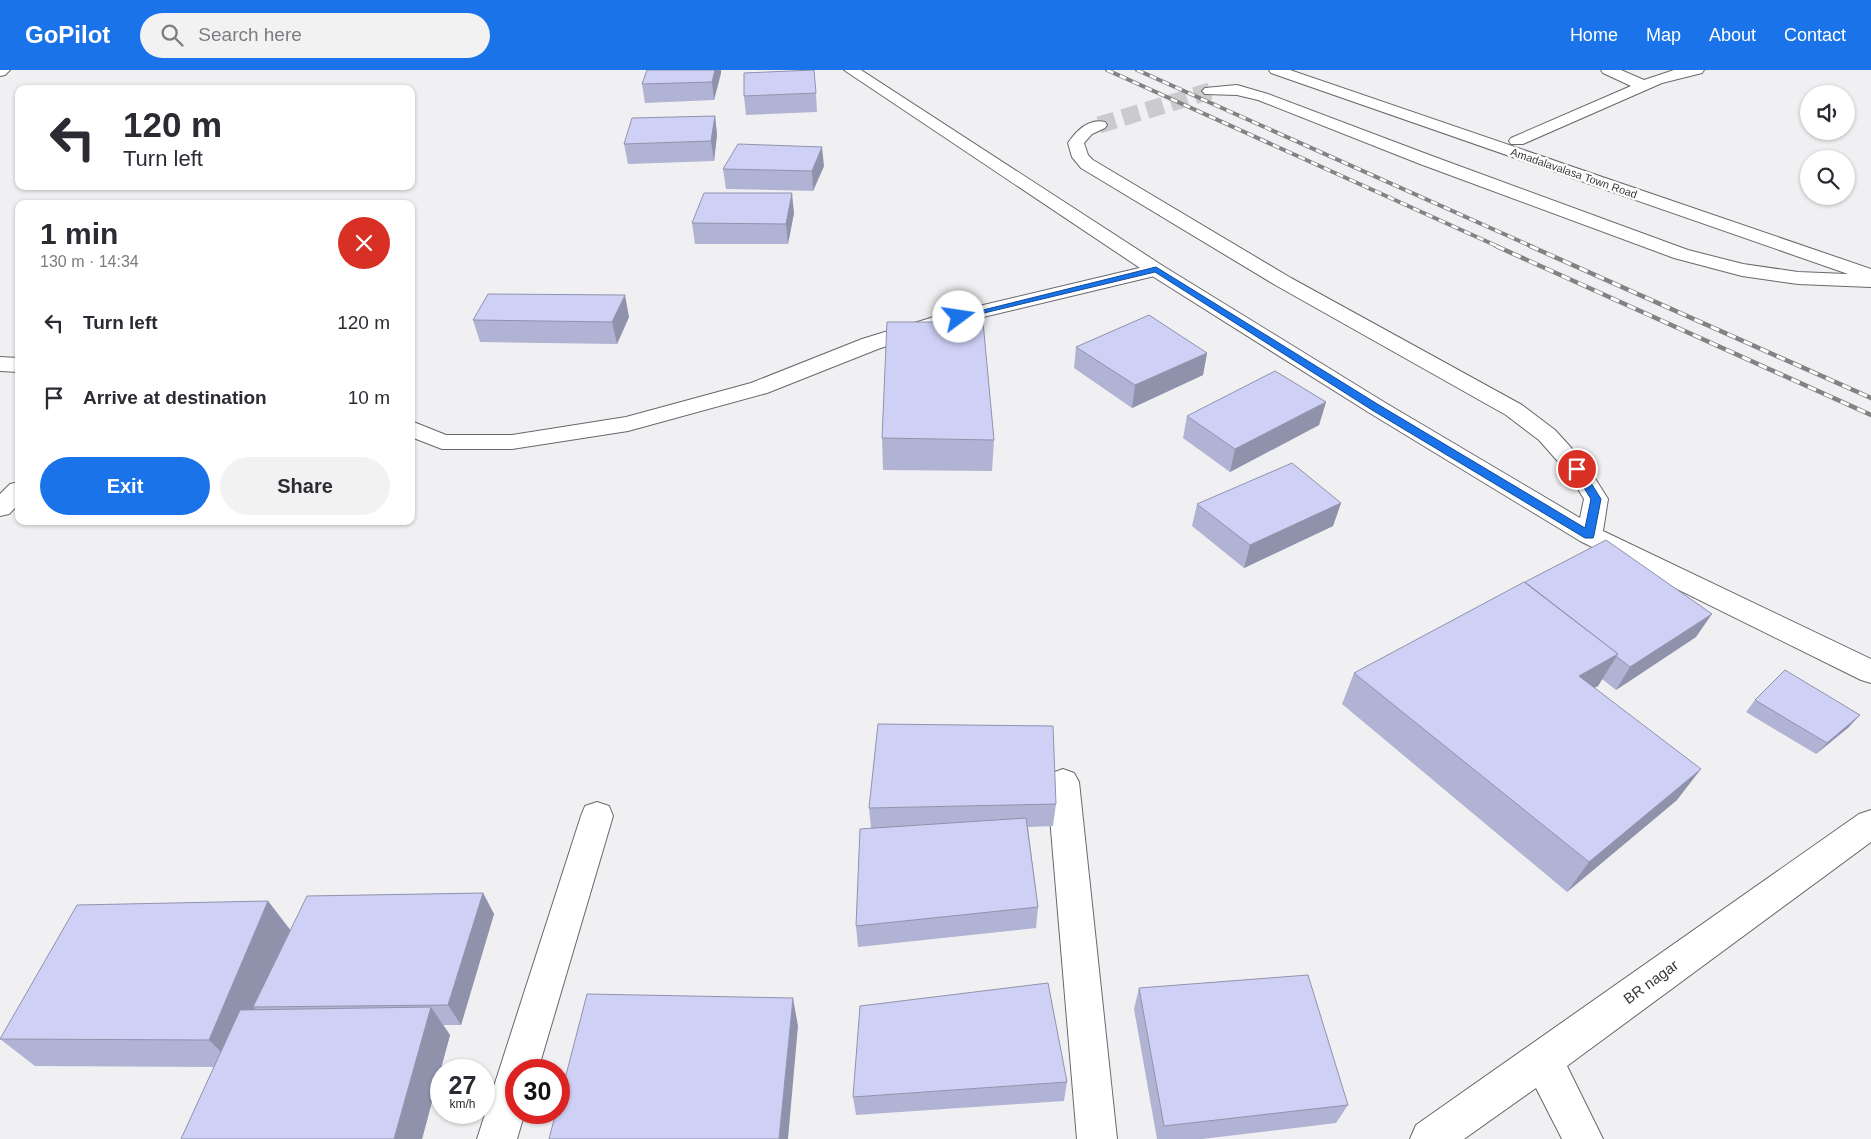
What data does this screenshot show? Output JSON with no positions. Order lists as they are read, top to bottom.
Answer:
{
  "streets": {
    "street": ["Amadalavalasa Town Road", "BR nagar"]
  },
  "page": {
    "header": "GoPilot",
    "search": "Search here",
    "nav": [
      "Home",
      "Map",
      "About",
      "Contact"
    ],
    "turn": ["120 m", "Turn left"],
    "heading": ["1 min", "130 m · 14:34"],
    "list": [
      {
        "name": "Turn left",
        "value": "120 m"
      },
      {
        "name": "Arrive at destination",
        "value": "10 m"
      }
    ],
    "buttons": ["Exit", "Share"],
    "speed": "27 km/h",
    "limit": "30"
  }
}
